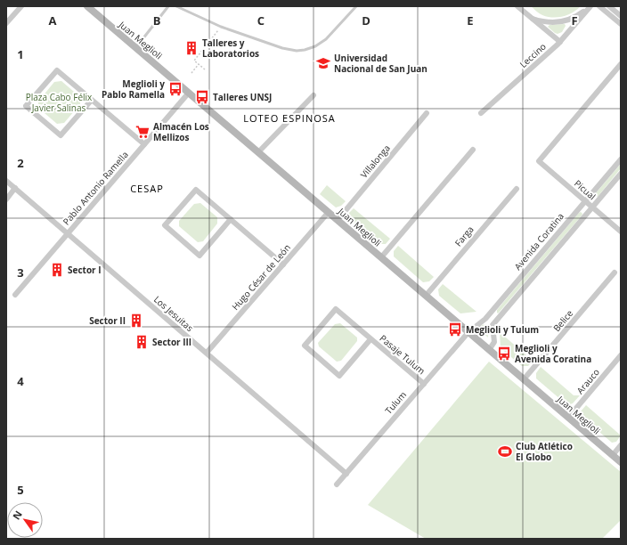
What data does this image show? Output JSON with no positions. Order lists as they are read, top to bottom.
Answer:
{
  "streets": {
    "main road": ["Juan Meglioli"],
    "street": [
      "Leccino",
      "Villalonga",
      "Pablo Antonio Ramella",
      "Picual",
      "Farga",
      "Avenida Coratina",
      "Hugo César de León",
      "Los Jesuitas",
      "Belice",
      "Pasaje Tulum",
      "Arauco",
      "Tulum"
    ]
  },
  "crossings": [
    ["Juan Meglioli", "Villalonga"],
    ["Juan Meglioli", "Pablo Antonio Ramella"],
    ["Juan Meglioli", "Farga"],
    ["Juan Meglioli", "Avenida Coratina"],
    ["Juan Meglioli", "Hugo César de León"],
    ["Juan Meglioli", "Belice"],
    ["Juan Meglioli", "Arauco"],
    ["Juan Meglioli", "Tulum"],
    ["Pablo Antonio Ramella", "Los Jesuitas"],
    ["Picual", "Avenida Coratina"],
    ["Avenida Coratina", "Tulum"],
    ["Hugo César de León", "Los Jesuitas"],
    ["Los Jesuitas", "Tulum"],
    ["Pasaje Tulum", "Tulum"]
  ],
  "districts": ["LOTEO ESPINOSA", "CESAP"],
  "parks": ["Plaza Cabo Félix Javier Salinas"],
  "places": {
    "building": [
      "Talleres y Laboratorios",
      "Sector I",
      "Sector II",
      "Sector III"
    ],
    "school or university": ["Universidad Nacional de San Juan"],
    "bus stop": [
      "Meglioli y Pablo Ramella",
      "Talleres UNSJ",
      "Meglioli y Tulum",
      "Meglioli y Avenida Coratina"
    ],
    "supermarket": ["Almacén Los Mellizos"],
    "sports": ["Club Atlético El Globo"]
  },
  "north": "top left",
  "grid": {
    "columns": [
      "A",
      "B",
      "C",
      "D",
      "E",
      "F"
    ],
    "rows": [
      "1",
      "2",
      "3",
      "4",
      "5"
    ]
  }
}
